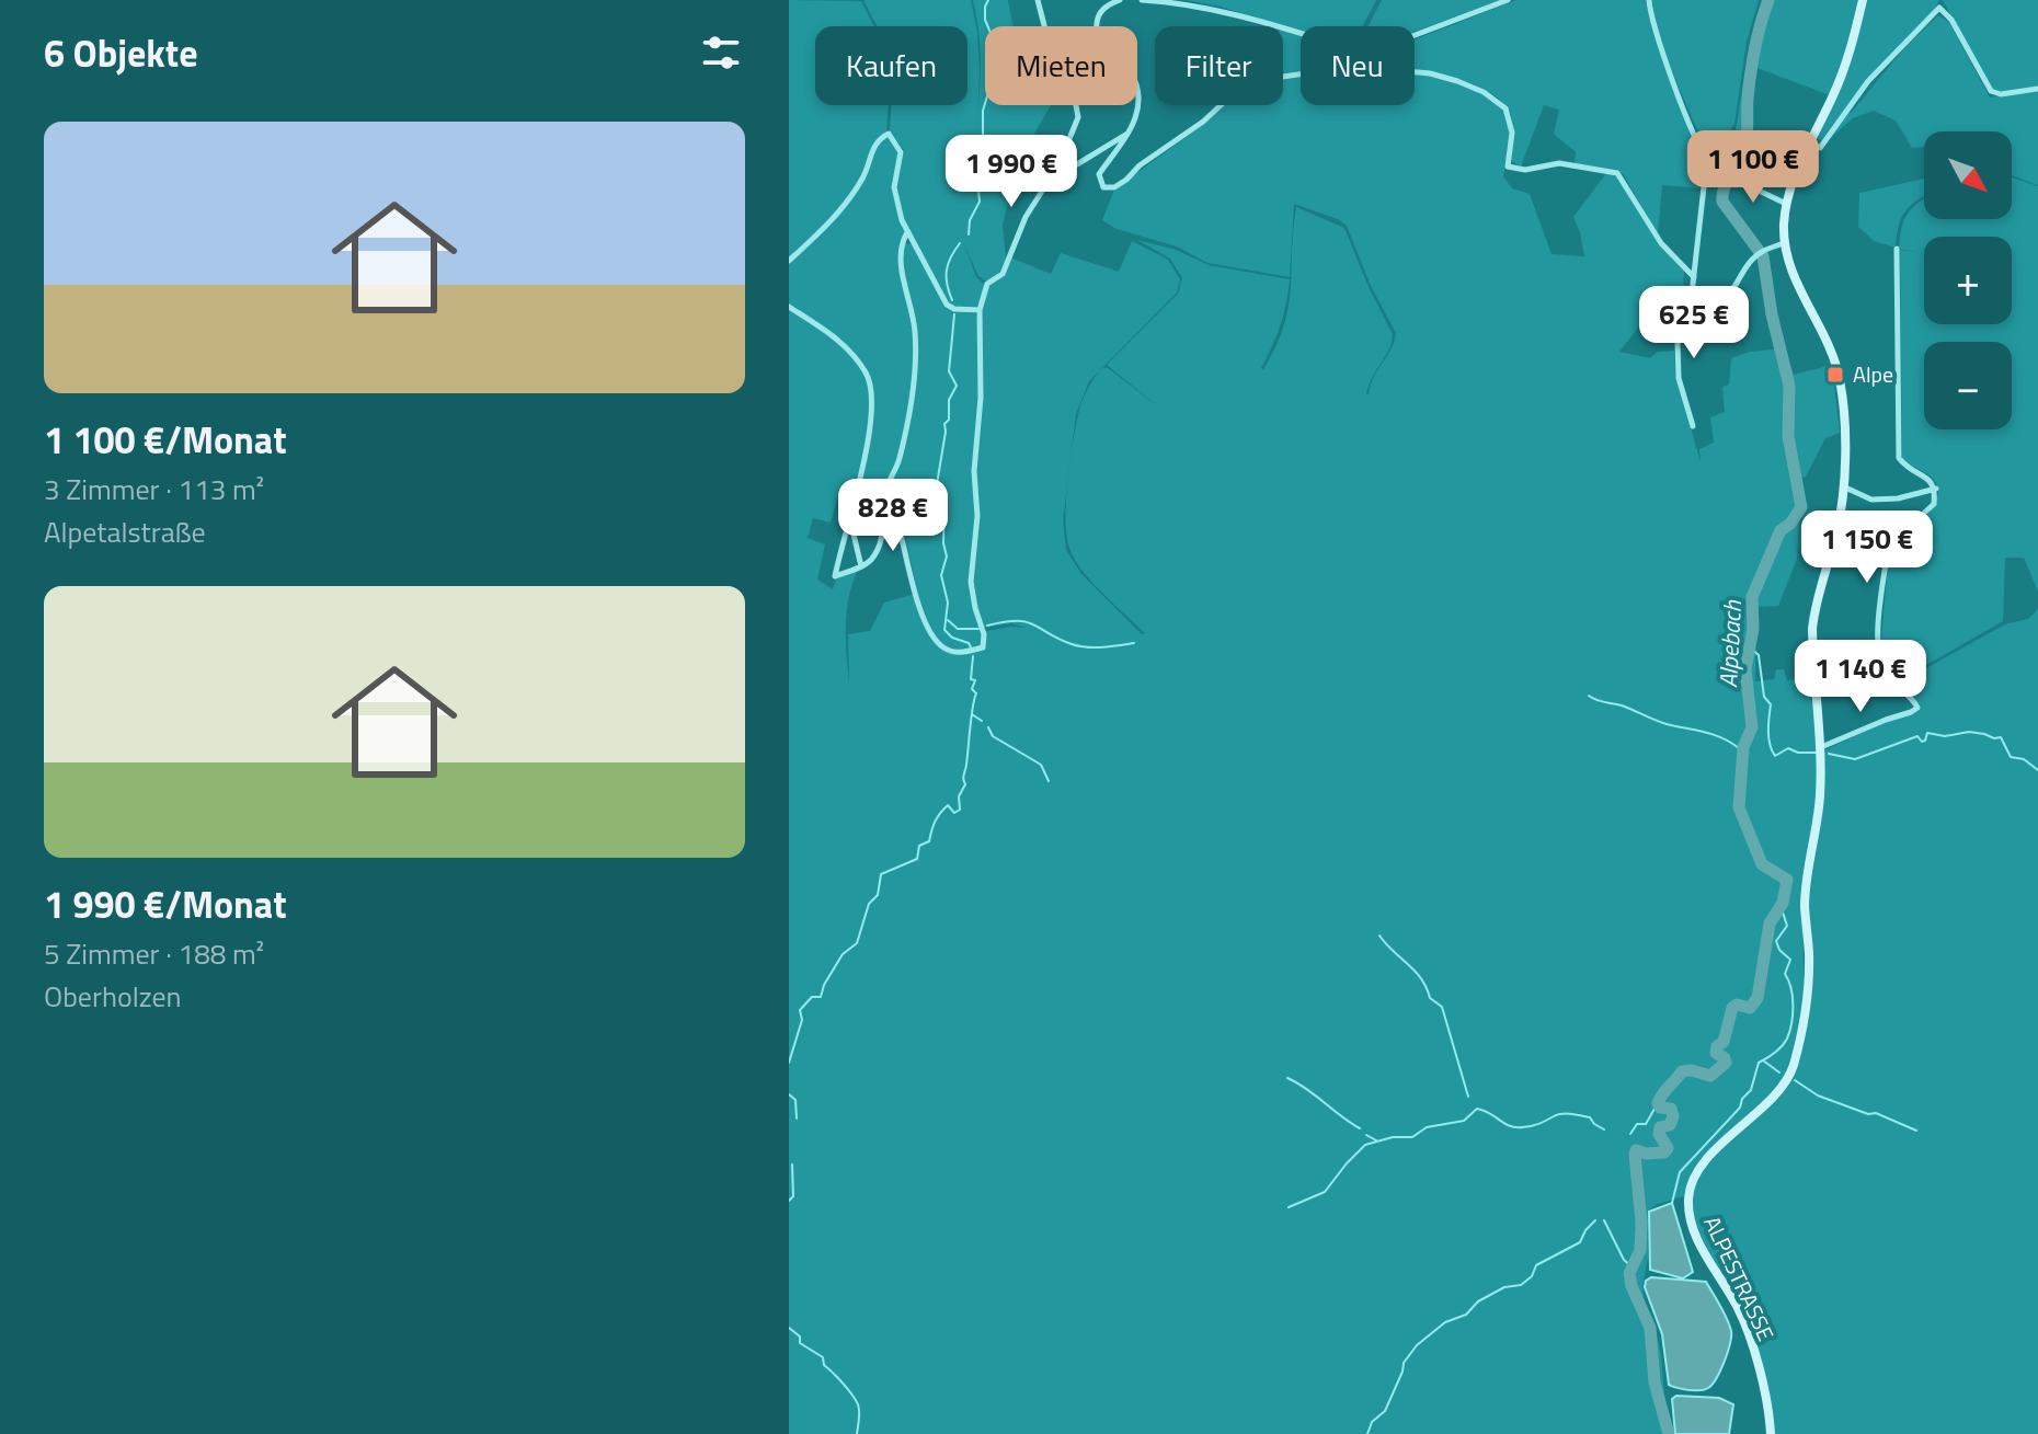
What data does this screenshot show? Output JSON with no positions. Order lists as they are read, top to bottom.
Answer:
{
  "streets": {
    "main road": ["ALPESTRASSE"]
  },
  "water": ["Alpebach"],
  "places": {
    "transit": ["Alpe"]
  },
  "north": "bottom right",
  "page": {
    "heading": "6 Objekte",
    "chip": [
      "Kaufen",
      "Mieten",
      "Filter",
      "Neu"
    ],
    "list": [
      {
        "name": "1 100 €/Monat",
        "note": "3 Zimmer · 113 m² · Alpetalstraße"
      },
      {
        "name": "1 990 €/Monat",
        "note": "5 Zimmer · 188 m² · Oberholzen"
      }
    ],
    "price": [
      "1 100 €",
      "1 990 €",
      "625 €",
      "828 €",
      "1 150 €",
      "1 140 €"
    ],
    "map_buttons": ["+", "−"]
  }
}
